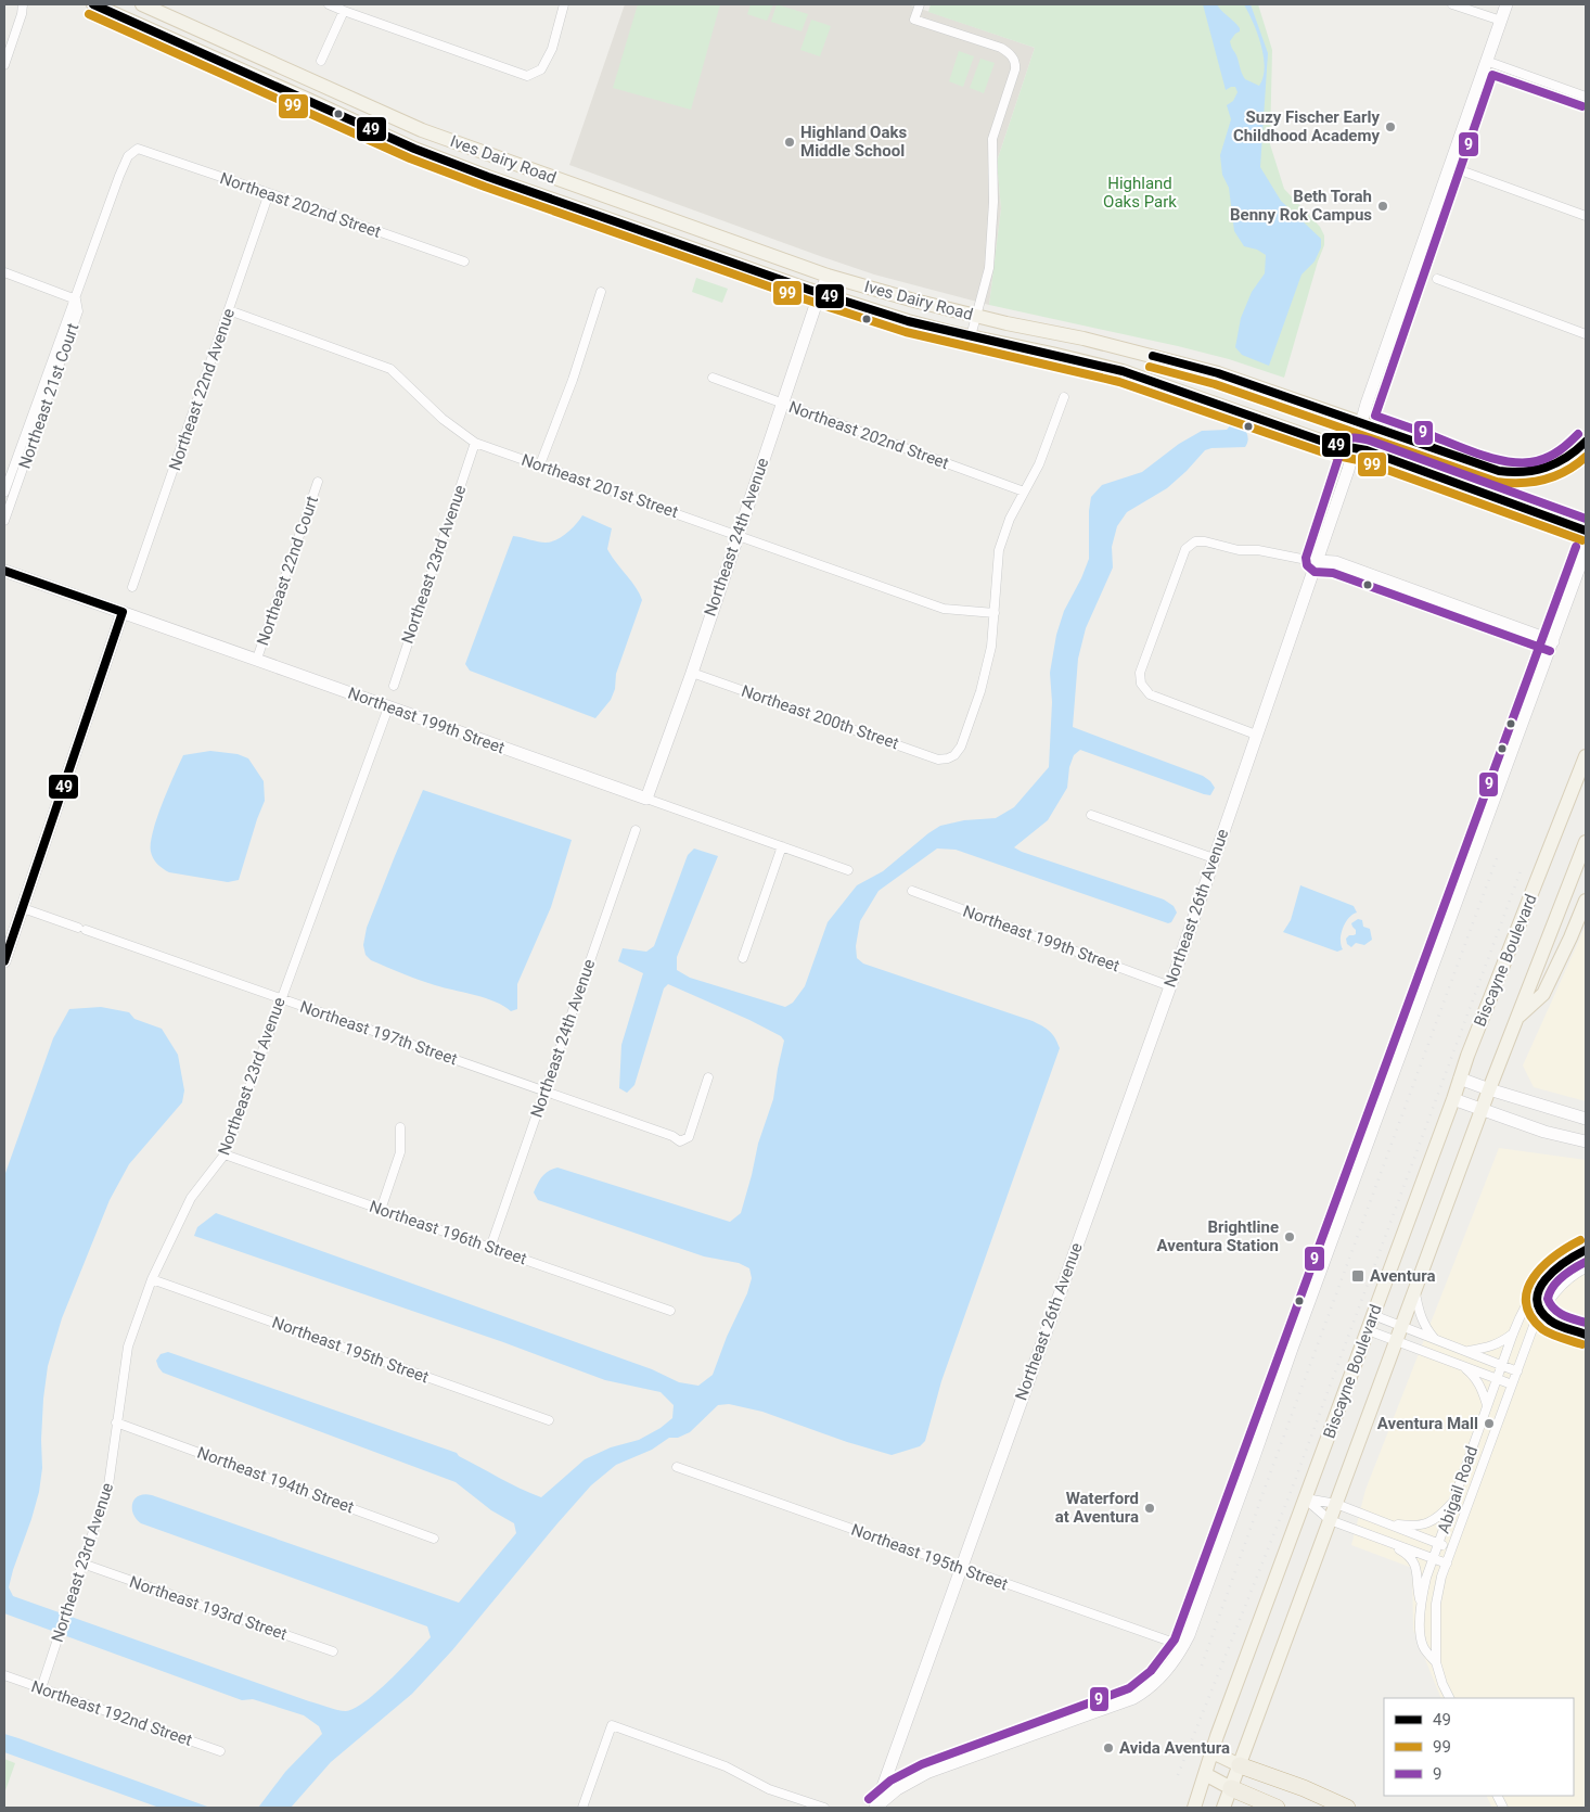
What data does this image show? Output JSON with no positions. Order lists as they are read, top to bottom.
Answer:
{
  "streets": {
    "main road": ["Ives Dairy Road", "Biscayne Boulevard"],
    "street": [
      "Northeast 202nd Street",
      "Northeast 22nd Avenue",
      "Northeast 21st Court",
      "Northeast 201st Street",
      "Northeast 24th Avenue",
      "Northeast 23rd Avenue",
      "Northeast 22nd Court",
      "Northeast 200th Street",
      "Northeast 199th Street",
      "Northeast 26th Avenue",
      "Northeast 197th Street",
      "Northeast 196th Street",
      "Northeast 195th Street",
      "Northeast 194th Street",
      "Abigail Road",
      "Northeast 193rd Street",
      "Northeast 192nd Street"
    ]
  },
  "crossings": [
    ["Ives Dairy Road", "Northeast 24th Avenue"],
    ["Ives Dairy Road", "Northeast 26th Avenue"],
    ["Northeast 202nd Street", "Northeast 22nd Avenue"],
    ["Northeast 202nd Street", "Northeast 21st Court"],
    ["Northeast 202nd Street", "Northeast 24th Avenue"],
    ["Northeast 22nd Avenue", "Northeast 201st Street"],
    ["Northeast 201st Street", "Northeast 24th Avenue"],
    ["Northeast 201st Street", "Northeast 23rd Avenue"],
    ["Northeast 201st Street", "Northeast 200th Street"],
    ["Northeast 24th Avenue", "Northeast 200th Street"],
    ["Northeast 24th Avenue", "Northeast 199th Street"],
    ["Northeast 24th Avenue", "Northeast 197th Street"],
    ["Northeast 24th Avenue", "Northeast 196th Street"],
    ["Northeast 23rd Avenue", "Northeast 199th Street"],
    ["Northeast 23rd Avenue", "Northeast 197th Street"],
    ["Northeast 23rd Avenue", "Northeast 196th Street"],
    ["Northeast 23rd Avenue", "Northeast 195th Street"],
    ["Northeast 23rd Avenue", "Northeast 194th Street"],
    ["Northeast 23rd Avenue", "Northeast 193rd Street"],
    ["Northeast 23rd Avenue", "Northeast 192nd Street"],
    ["Northeast 22nd Court", "Northeast 199th Street"],
    ["Northeast 199th Street", "Northeast 26th Avenue"],
    ["Northeast 26th Avenue", "Northeast 195th Street"]
  ],
  "parks": ["Highland Oaks Park"],
  "places": {
    "other": [
      "Suzy Fischer Early Childhood Academy",
      "Highland Oaks Middle School",
      "Beth Torah Benny Rok Campus",
      "Brightline Aventura Station",
      "Aventura Mall",
      "Waterford at Aventura",
      "Avida Aventura"
    ],
    "transit": ["Aventura"]
  },
  "lines": ["transit line 49", "transit line 99", "transit line 9"],
  "legend": ["49", "99", "9"]
}
